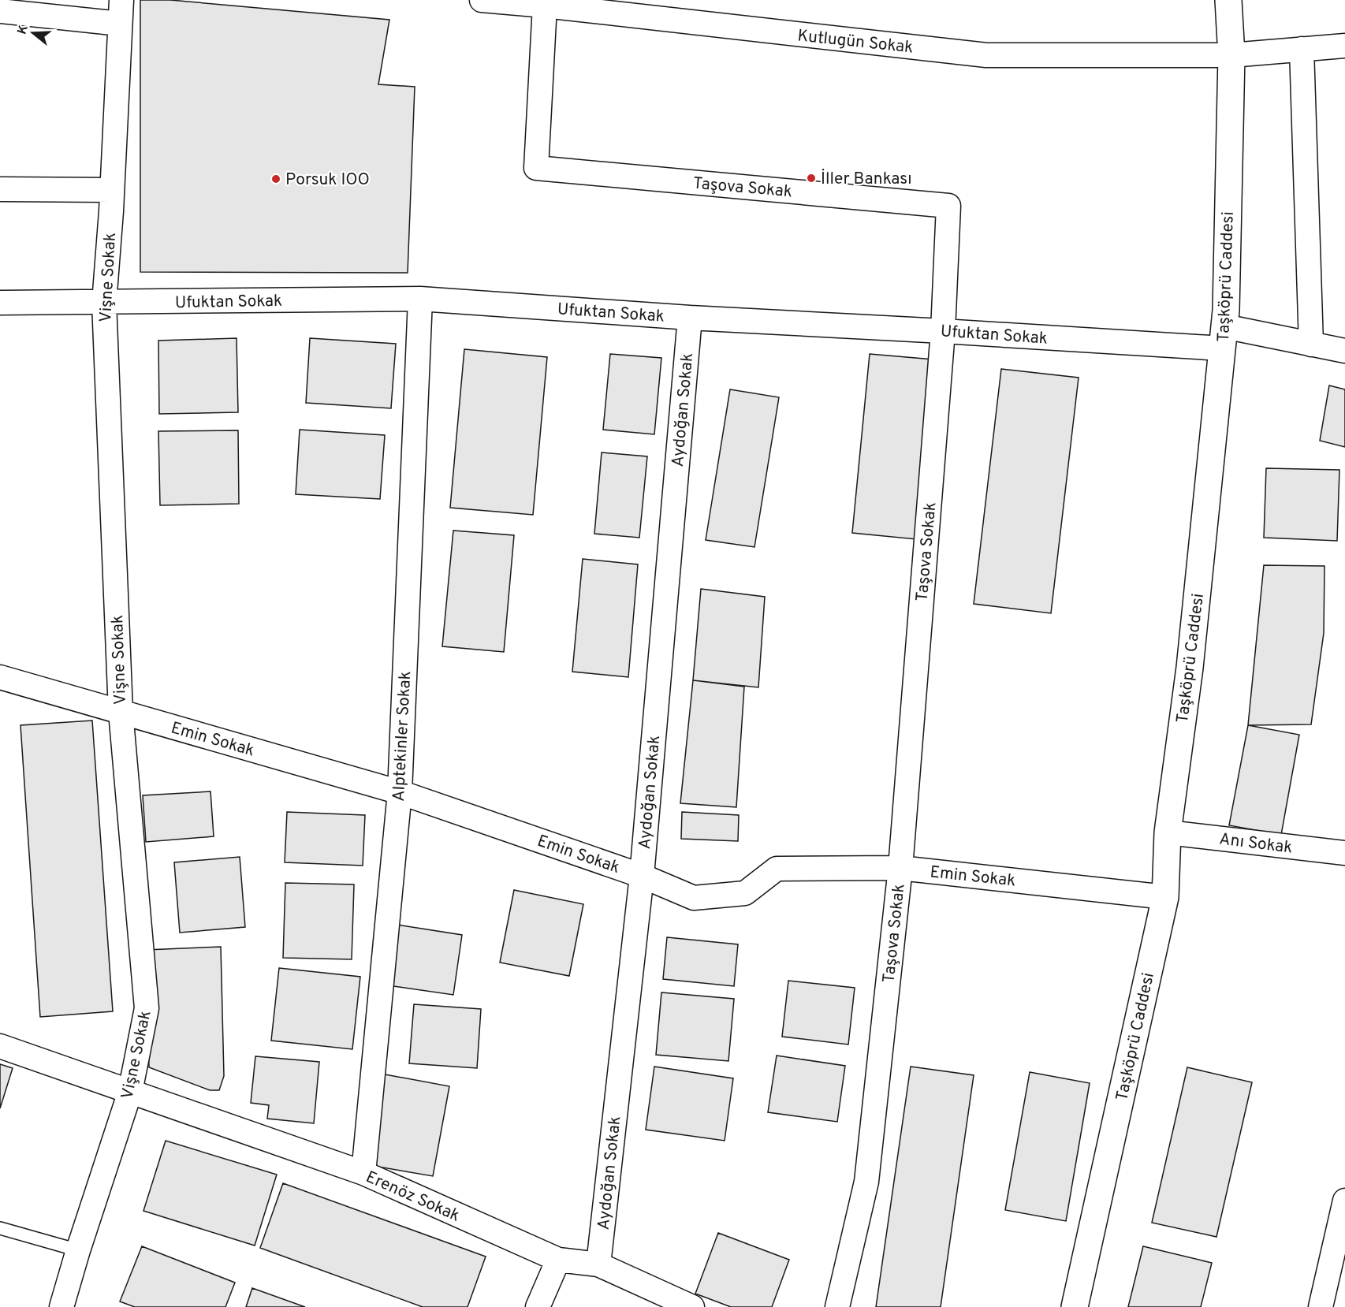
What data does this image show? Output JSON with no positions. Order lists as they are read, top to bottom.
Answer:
{
  "streets": {
    "main road": ["Taşköprü Caddesi"],
    "street": [
      "Kutlugün Sokak",
      "Taşova Sokak",
      "Vişne Sokak",
      "Ufuktan Sokak",
      "Aydoğan Sokak",
      "Alptekinler Sokak",
      "Emin Sokak",
      "Anı Sokak",
      "Erenöz Sokak"
    ]
  },
  "crossings": [
    ["Kutlugün Sokak", "Taşova Sokak"],
    ["Kutlugün Sokak", "Taşköprü Caddesi"],
    ["Taşova Sokak", "Ufuktan Sokak"],
    ["Taşova Sokak", "Emin Sokak"],
    ["Taşköprü Caddesi", "Ufuktan Sokak"],
    ["Taşköprü Caddesi", "Emin Sokak"],
    ["Taşköprü Caddesi", "Anı Sokak"],
    ["Vişne Sokak", "Ufuktan Sokak"],
    ["Vişne Sokak", "Emin Sokak"],
    ["Vişne Sokak", "Erenöz Sokak"],
    ["Ufuktan Sokak", "Aydoğan Sokak"],
    ["Ufuktan Sokak", "Alptekinler Sokak"],
    ["Aydoğan Sokak", "Emin Sokak"],
    ["Aydoğan Sokak", "Erenöz Sokak"],
    ["Alptekinler Sokak", "Emin Sokak"],
    ["Alptekinler Sokak", "Erenöz Sokak"]
  ],
  "places": ["İller Bankası", "Porsuk IOO"],
  "north": "left"
}
